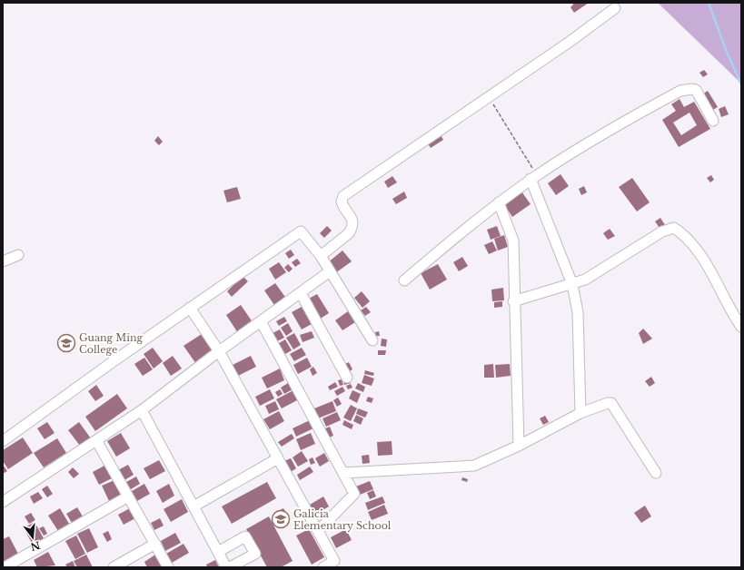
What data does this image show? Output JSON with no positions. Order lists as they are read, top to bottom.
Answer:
{
  "places": {
    "school or university": ["Guang Ming College", "Galicia Elementary School"]
  },
  "north": "bottom"
}
